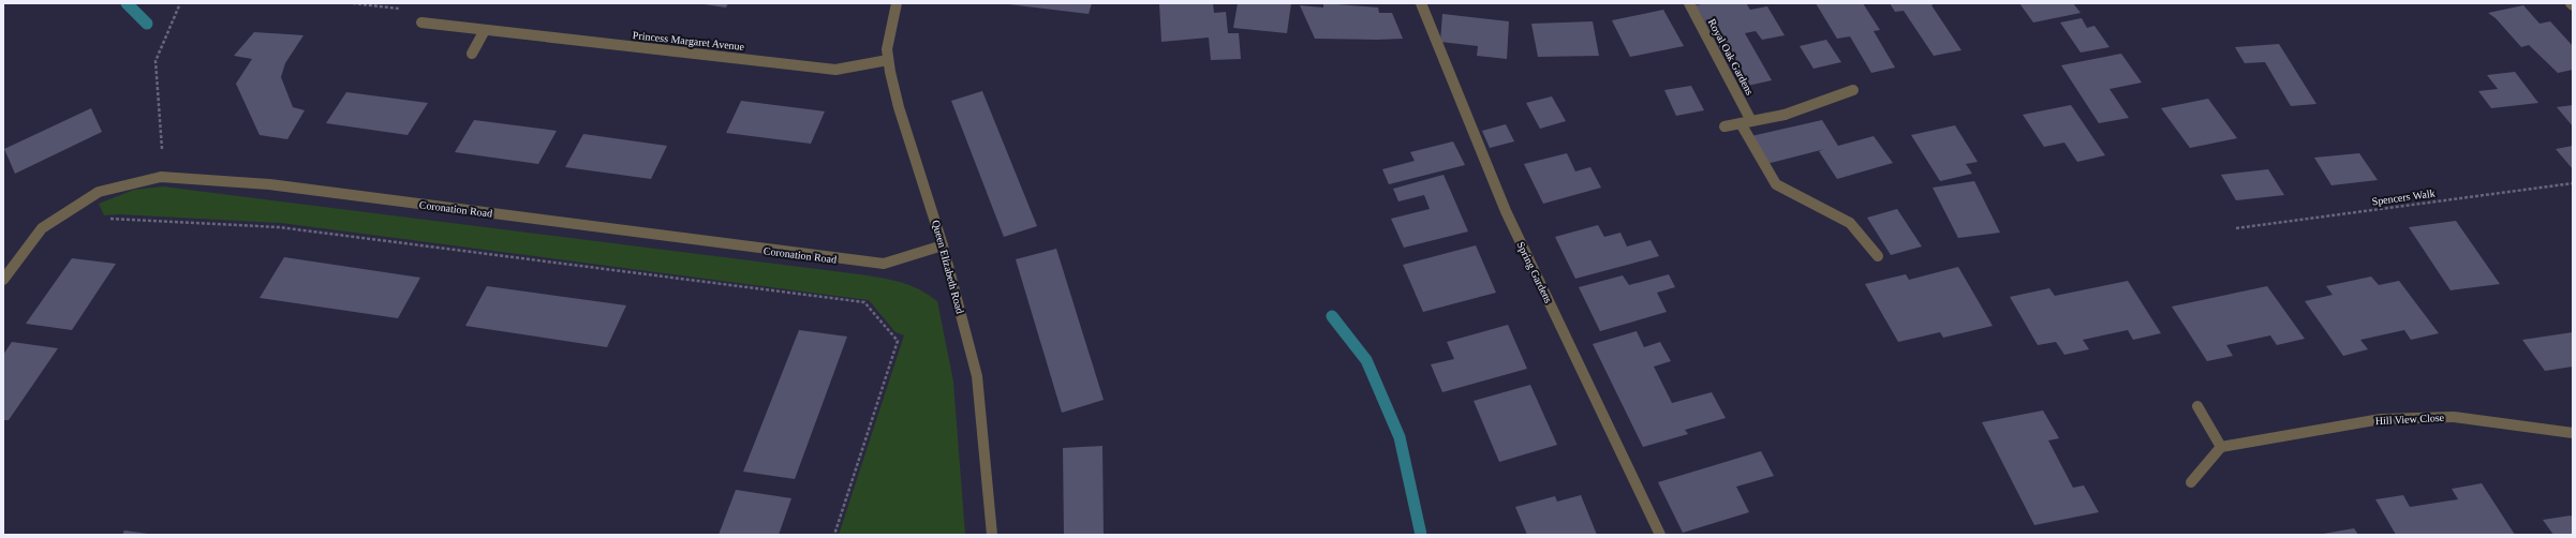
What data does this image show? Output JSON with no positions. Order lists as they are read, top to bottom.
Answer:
{
  "streets": {
    "street": [
      "Princess Margaret Avenue",
      "Royal Oak Gardens",
      "Coronation Road",
      "Queen Elizabeth Road",
      "Spring Gardens",
      "Hill View Close"
    ],
    "path": ["Spencers Walk"]
  },
  "crossings": [
    ["Princess Margaret Avenue", "Queen Elizabeth Road"],
    ["Coronation Road", "Queen Elizabeth Road"]
  ]
}
